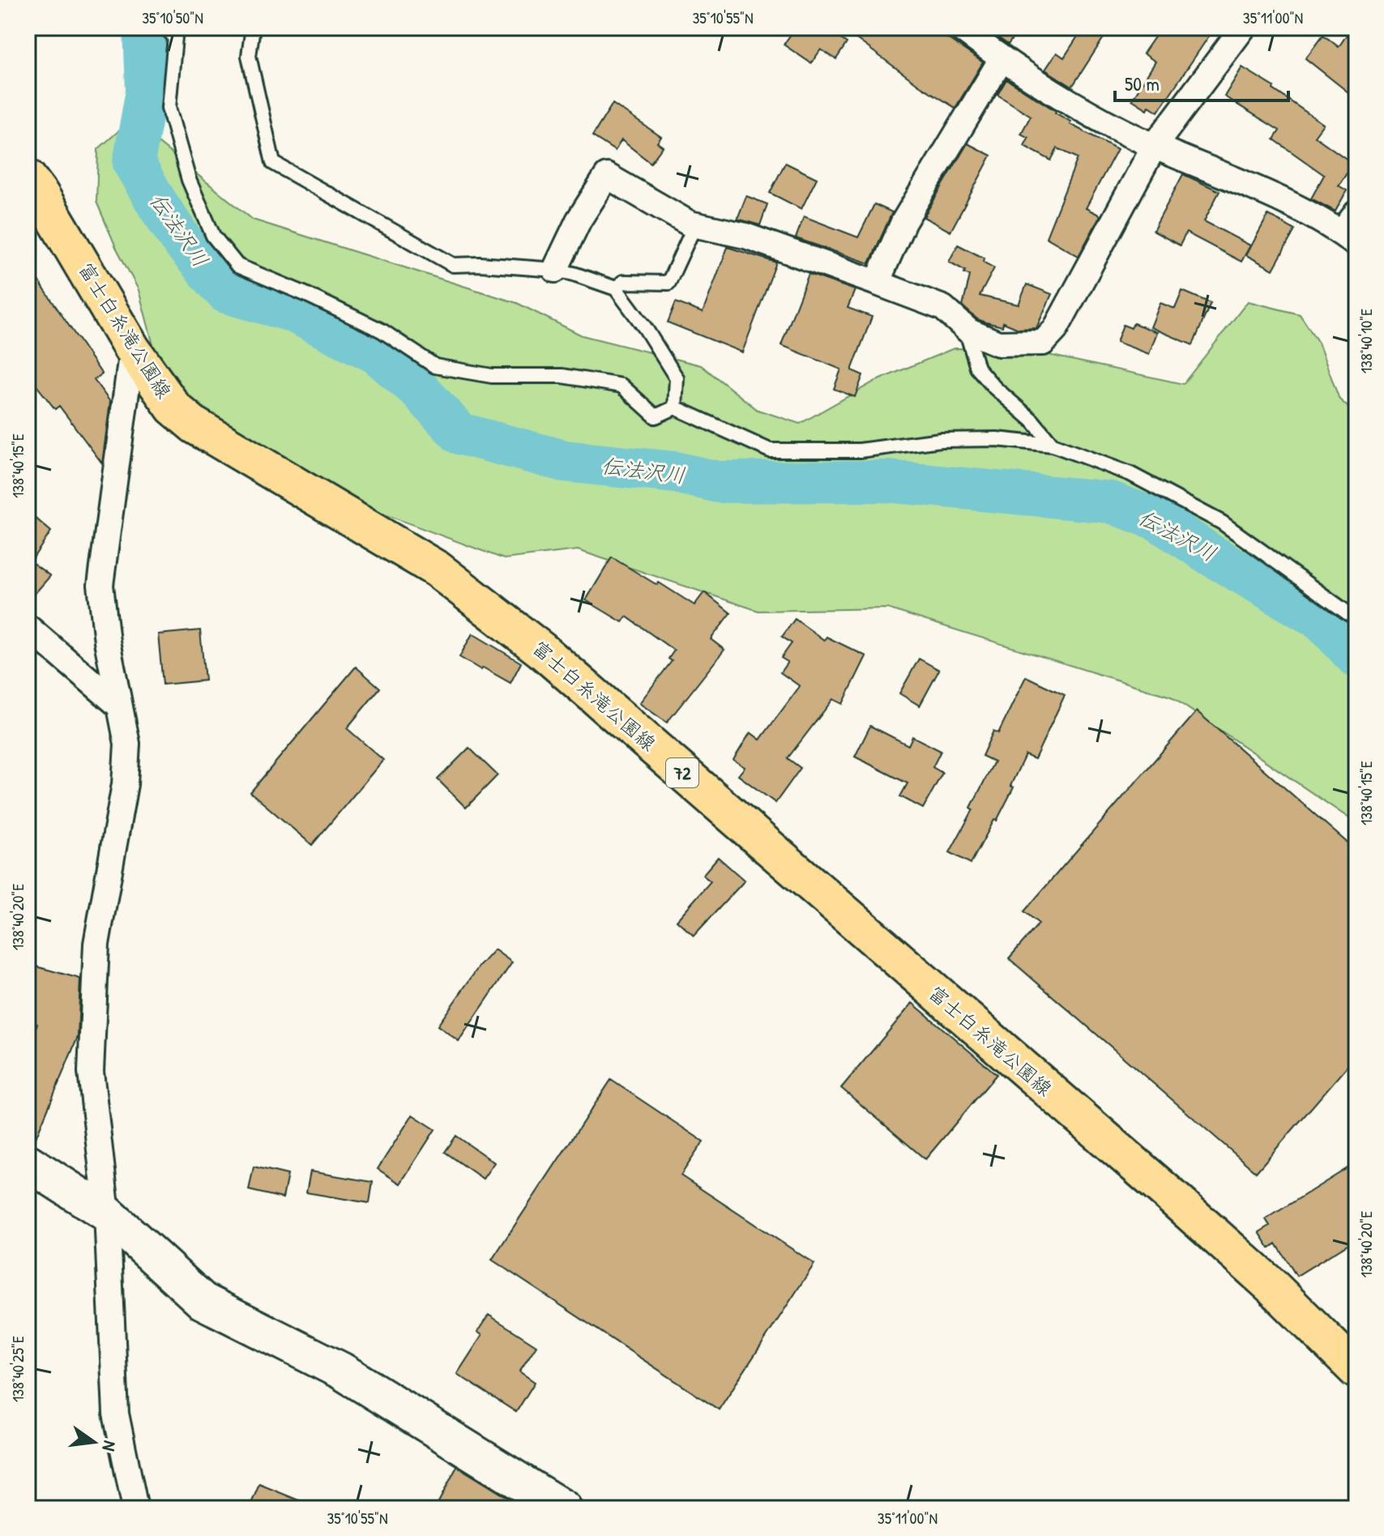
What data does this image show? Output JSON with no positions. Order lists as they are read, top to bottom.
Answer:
{
  "streets": {
    "main road": ["富士白糸滝公園線", "72"]
  },
  "water": ["伝法沢川"],
  "scale_bar": "50 m",
  "north": "right",
  "coordinates": [
    "35°10'50\"N",
    "35°10'55\"N",
    "35°11'00\"N",
    "138°40'10\"E",
    "138°40'15\"E",
    "138°40'20\"E",
    "138°40'25\"E"
  ]
}
